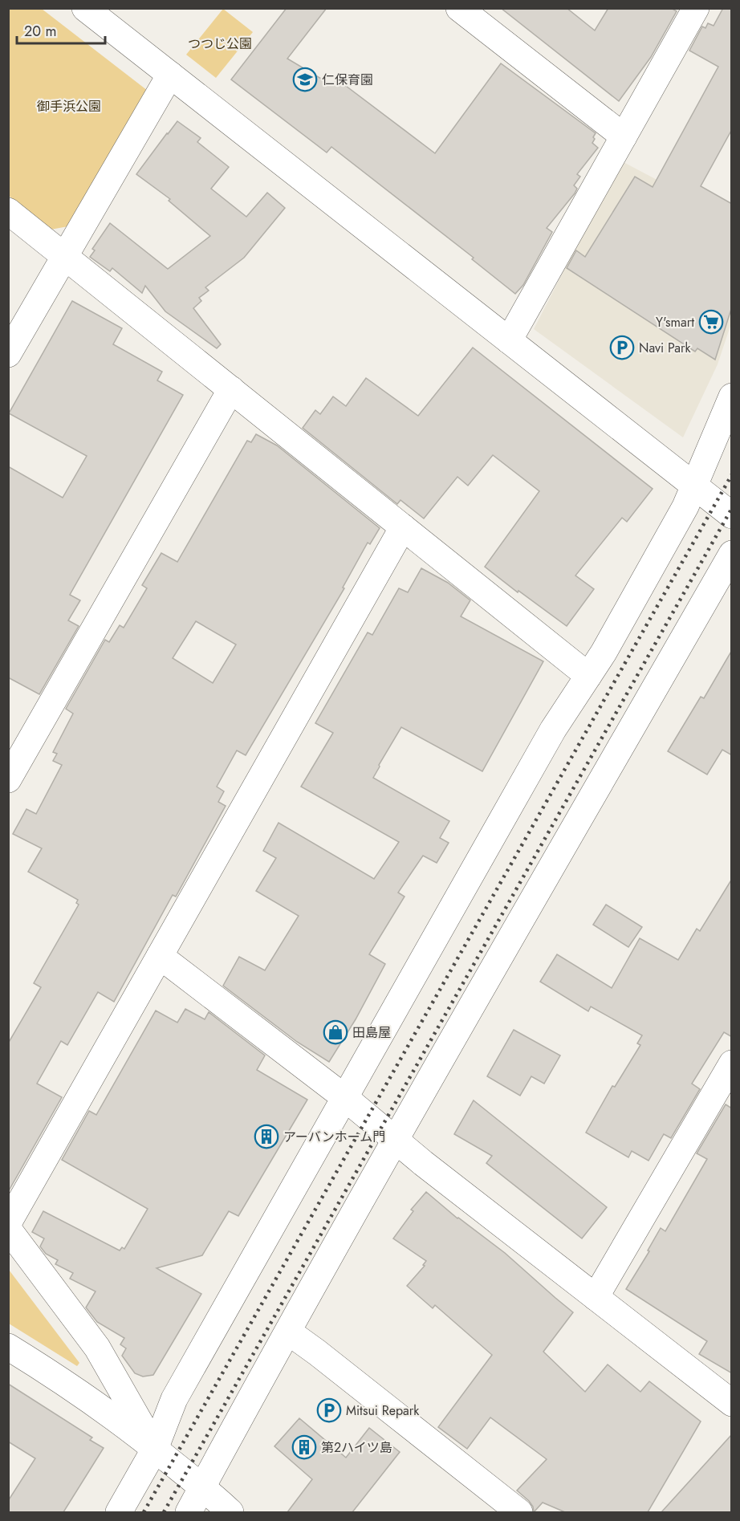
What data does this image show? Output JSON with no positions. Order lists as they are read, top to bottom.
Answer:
{
  "parks": ["つつじ公園", "御手浜公園"],
  "places": {
    "school or university": ["仁保育園"],
    "supermarket": ["Y'smart"],
    "parking": ["Navi Park", "Mitsui Repark"],
    "shop": ["田島屋"],
    "building": ["アーバンホーム門", "第2ハイツ島"]
  },
  "scale_bar": "20 m"
}
